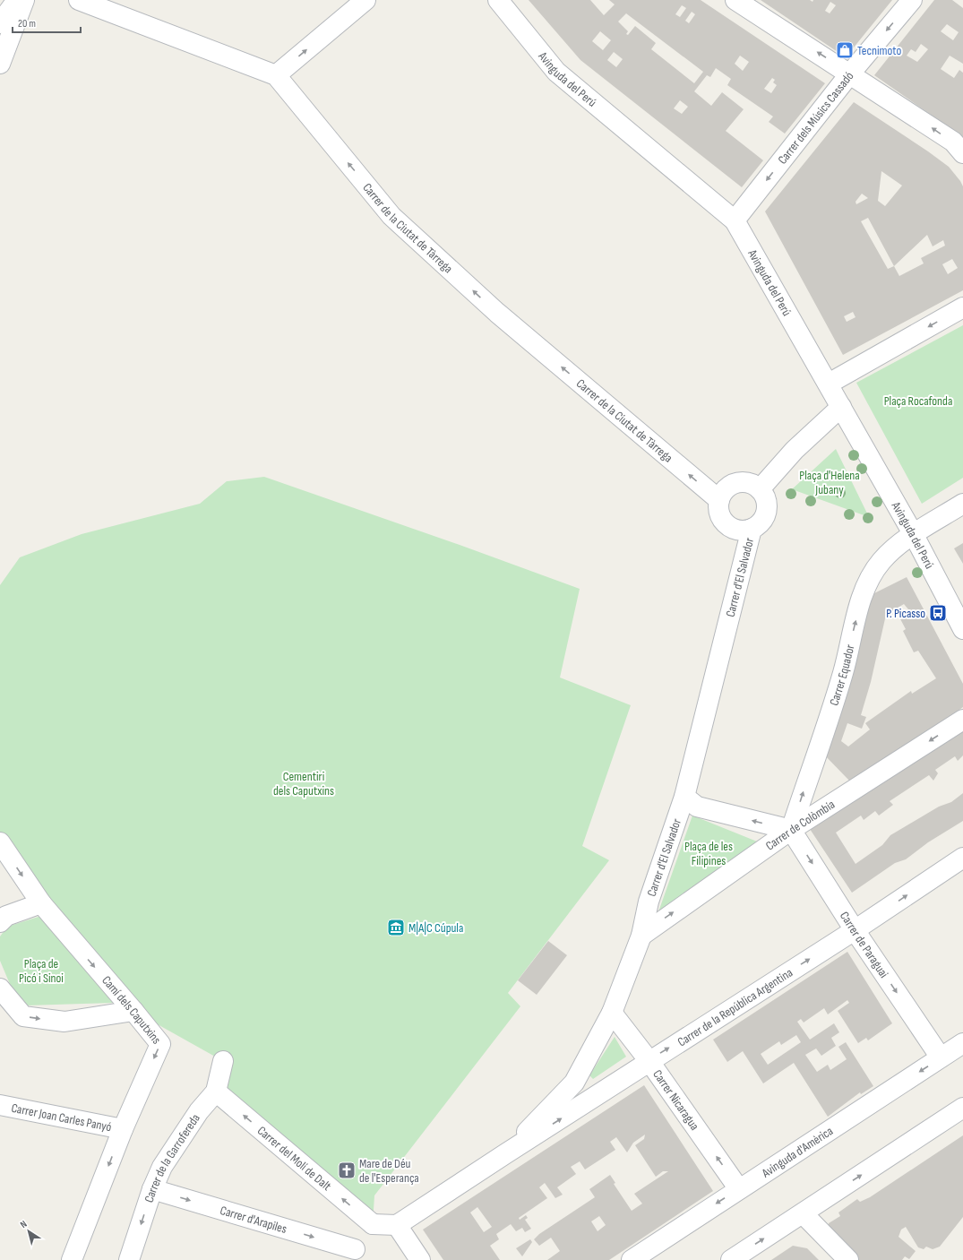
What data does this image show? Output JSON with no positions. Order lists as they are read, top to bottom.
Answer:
{
  "streets": {
    "street": [
      "Avinguda del Perú",
      "Carrer dels Músics Cassadó",
      "Carrer de la Ciutat de Tàrrega",
      "Carrer d'El Salvador",
      "Carrer Equador",
      "Carrer de Colòmbia",
      "Carrer de Paraguai",
      "Carrer de la República Argentina",
      "Camí dels Caputxins",
      "Carrer Nicaragua",
      "Carrer Joan Carles Panyó",
      "Avinguda d'Amèrica",
      "Carrer del Molí de Dalt",
      "Carrer de la Garrofereda",
      "Carrer d'Arapiles"
    ]
  },
  "crossings": [
    ["Avinguda del Perú", "Carrer dels Músics Cassadó"],
    ["Avinguda del Perú", "Carrer Equador"],
    ["Carrer de la Ciutat de Tàrrega", "Carrer d'El Salvador"],
    ["Carrer d'El Salvador", "Carrer de Colòmbia"],
    ["Carrer d'El Salvador", "Carrer de la República Argentina"],
    ["Carrer d'El Salvador", "Carrer Nicaragua"],
    ["Carrer Equador", "Carrer de Colòmbia"],
    ["Carrer Equador", "Carrer de Paraguai"],
    ["Carrer de Colòmbia", "Carrer de Paraguai"],
    ["Carrer de Paraguai", "Carrer de la República Argentina"],
    ["Carrer de Paraguai", "Avinguda d'Amèrica"],
    ["Carrer de la República Argentina", "Carrer Nicaragua"],
    ["Camí dels Caputxins", "Carrer Joan Carles Panyó"],
    ["Carrer Nicaragua", "Avinguda d'Amèrica"],
    ["Carrer del Molí de Dalt", "Carrer de la Garrofereda"],
    ["Carrer de la Garrofereda", "Carrer d'Arapiles"]
  ],
  "one_way": [
    "Carrer dels Músics Cassadó",
    "Carrer de la Ciutat de Tàrrega",
    "Carrer Equador",
    "Carrer de Paraguai",
    "Carrer de la República Argentina",
    "Camí dels Caputxins",
    "Carrer Nicaragua",
    "Carrer del Molí de Dalt",
    "Carrer d'Arapiles"
  ],
  "parks": [
    "Plaça Rocafonda",
    "Plaça d'Helena Jubany",
    "Cementiri dels Caputxins",
    "Plaça de les Filipines",
    "Plaça de Picó i Sinoi"
  ],
  "places": {
    "shop": ["Tecnimoto"],
    "bus stop": ["P. Picasso"],
    "museum": ["M|A|C Cúpula"],
    "church": ["Mare de Déu de l'Esperança"]
  },
  "scale_bar": "20 m",
  "north": "top left"
}
